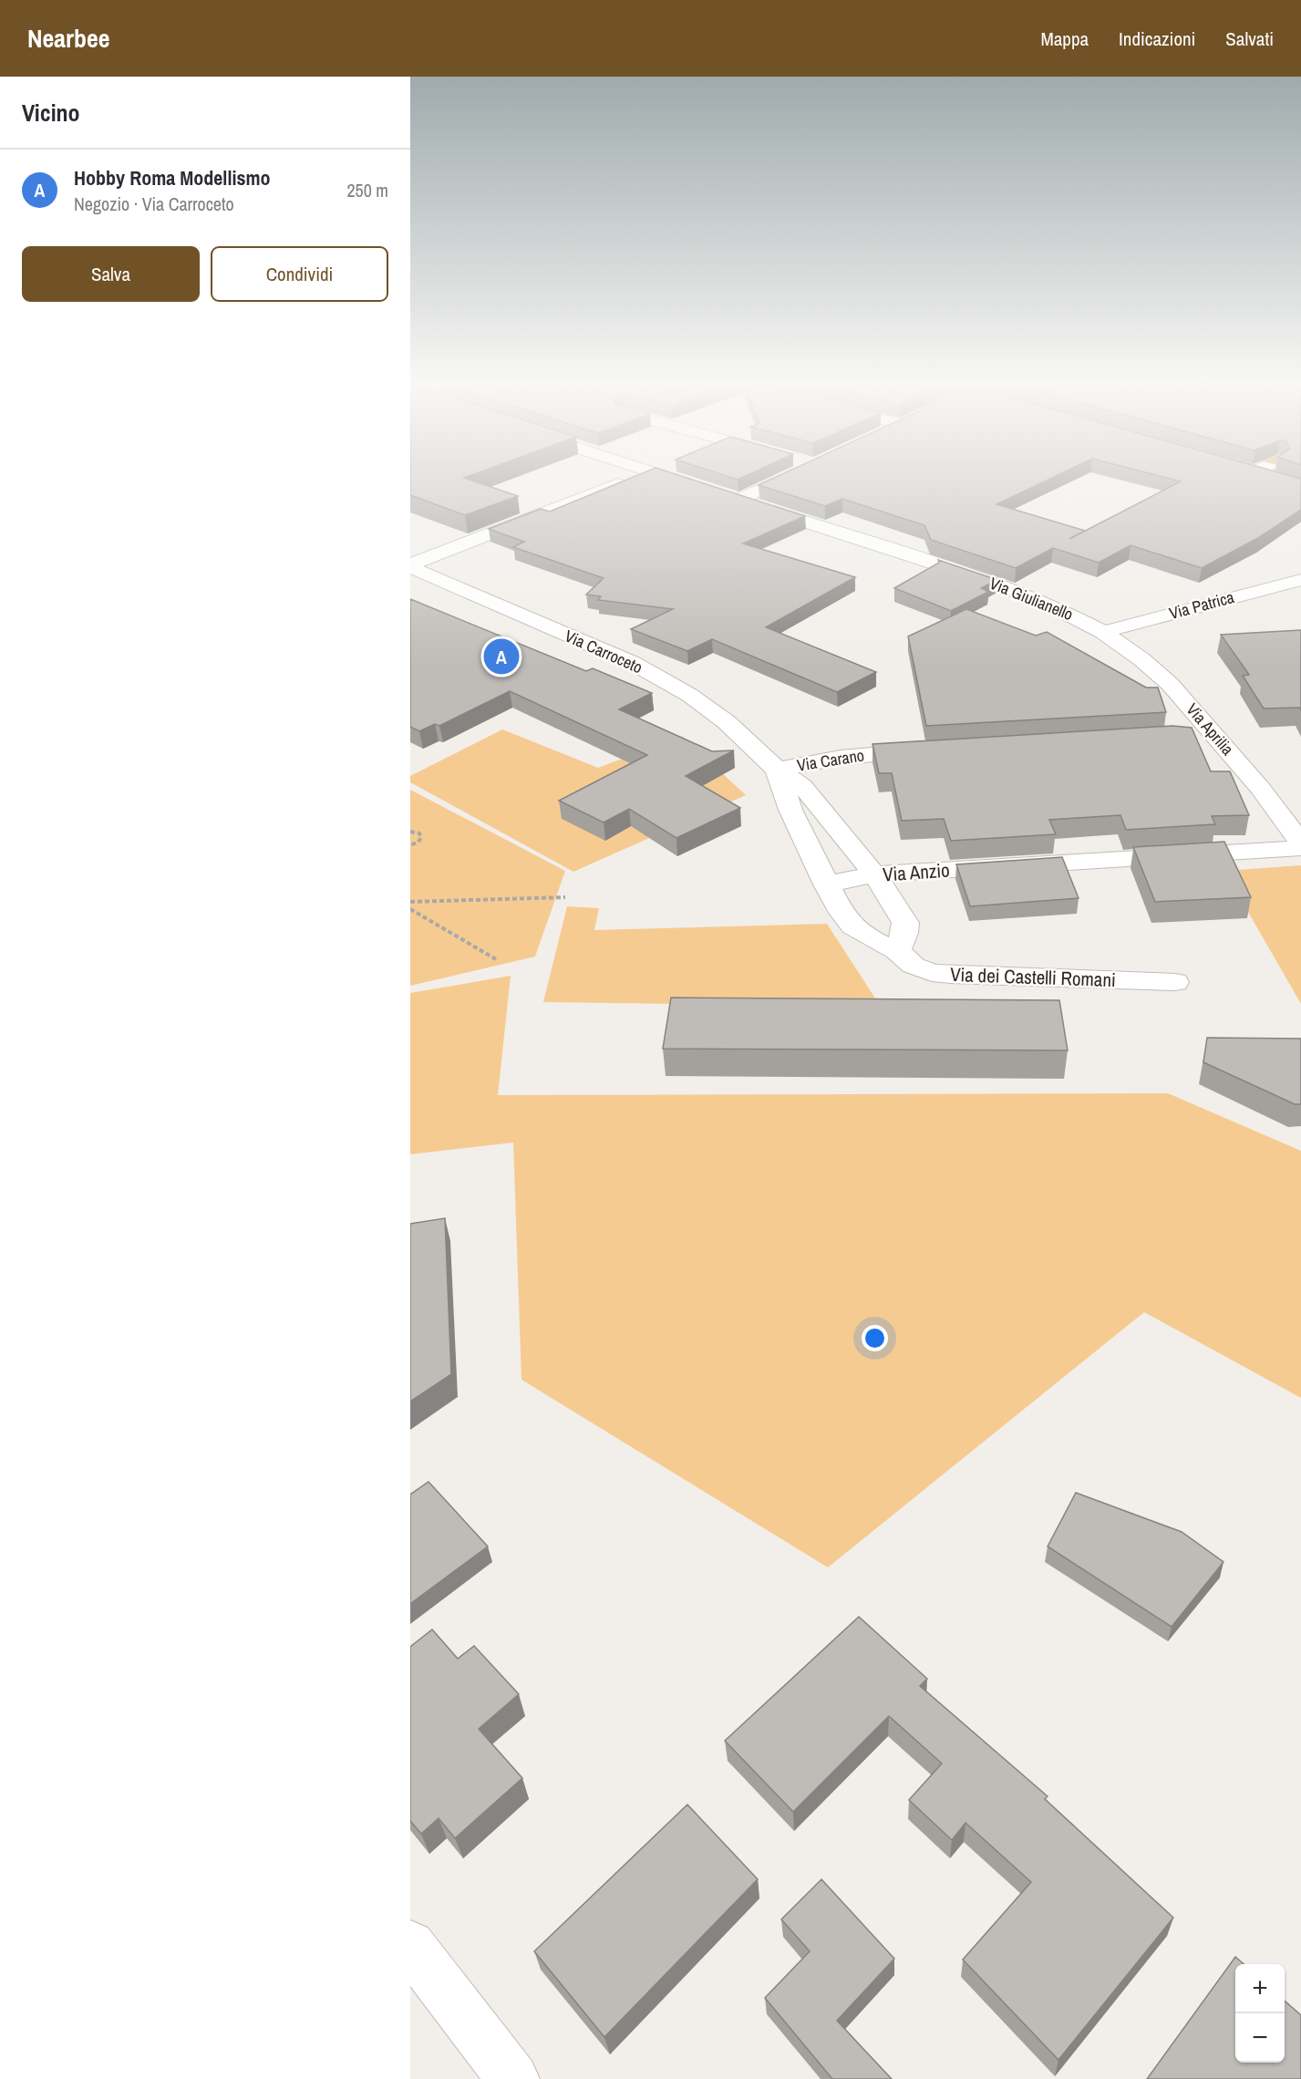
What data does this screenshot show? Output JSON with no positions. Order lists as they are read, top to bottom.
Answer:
{
  "streets": {
    "street": [
      "Via Giulianello",
      "Via Patrica",
      "Via Carroceto",
      "Via Aprilia",
      "Via Carano",
      "Via Anzio",
      "Via dei Castelli Romani"
    ]
  },
  "crossings": [
    ["Via Giulianello", "Via Patrica"],
    ["Via Giulianello", "Via Aprilia"],
    ["Via Patrica", "Via Aprilia"],
    ["Via Carroceto", "Via Carano"],
    ["Via Carroceto", "Via Anzio"],
    ["Via Carroceto", "Via dei Castelli Romani"],
    ["Via Aprilia", "Via Anzio"],
    ["Via Anzio", "Via dei Castelli Romani"]
  ],
  "page": {
    "header": "Nearbee",
    "nav": ["Mappa", "Indicazioni", "Salvati"],
    "heading": "Vicino",
    "list": [
      {
        "mark": "A",
        "name": "Hobby Roma Modellismo",
        "note": "Negozio · Via Carroceto",
        "value": "250 m"
      }
    ],
    "buttons": ["Salva", "Condividi"],
    "pins": "A",
    "map_buttons": ["+", "−"]
  }
}
